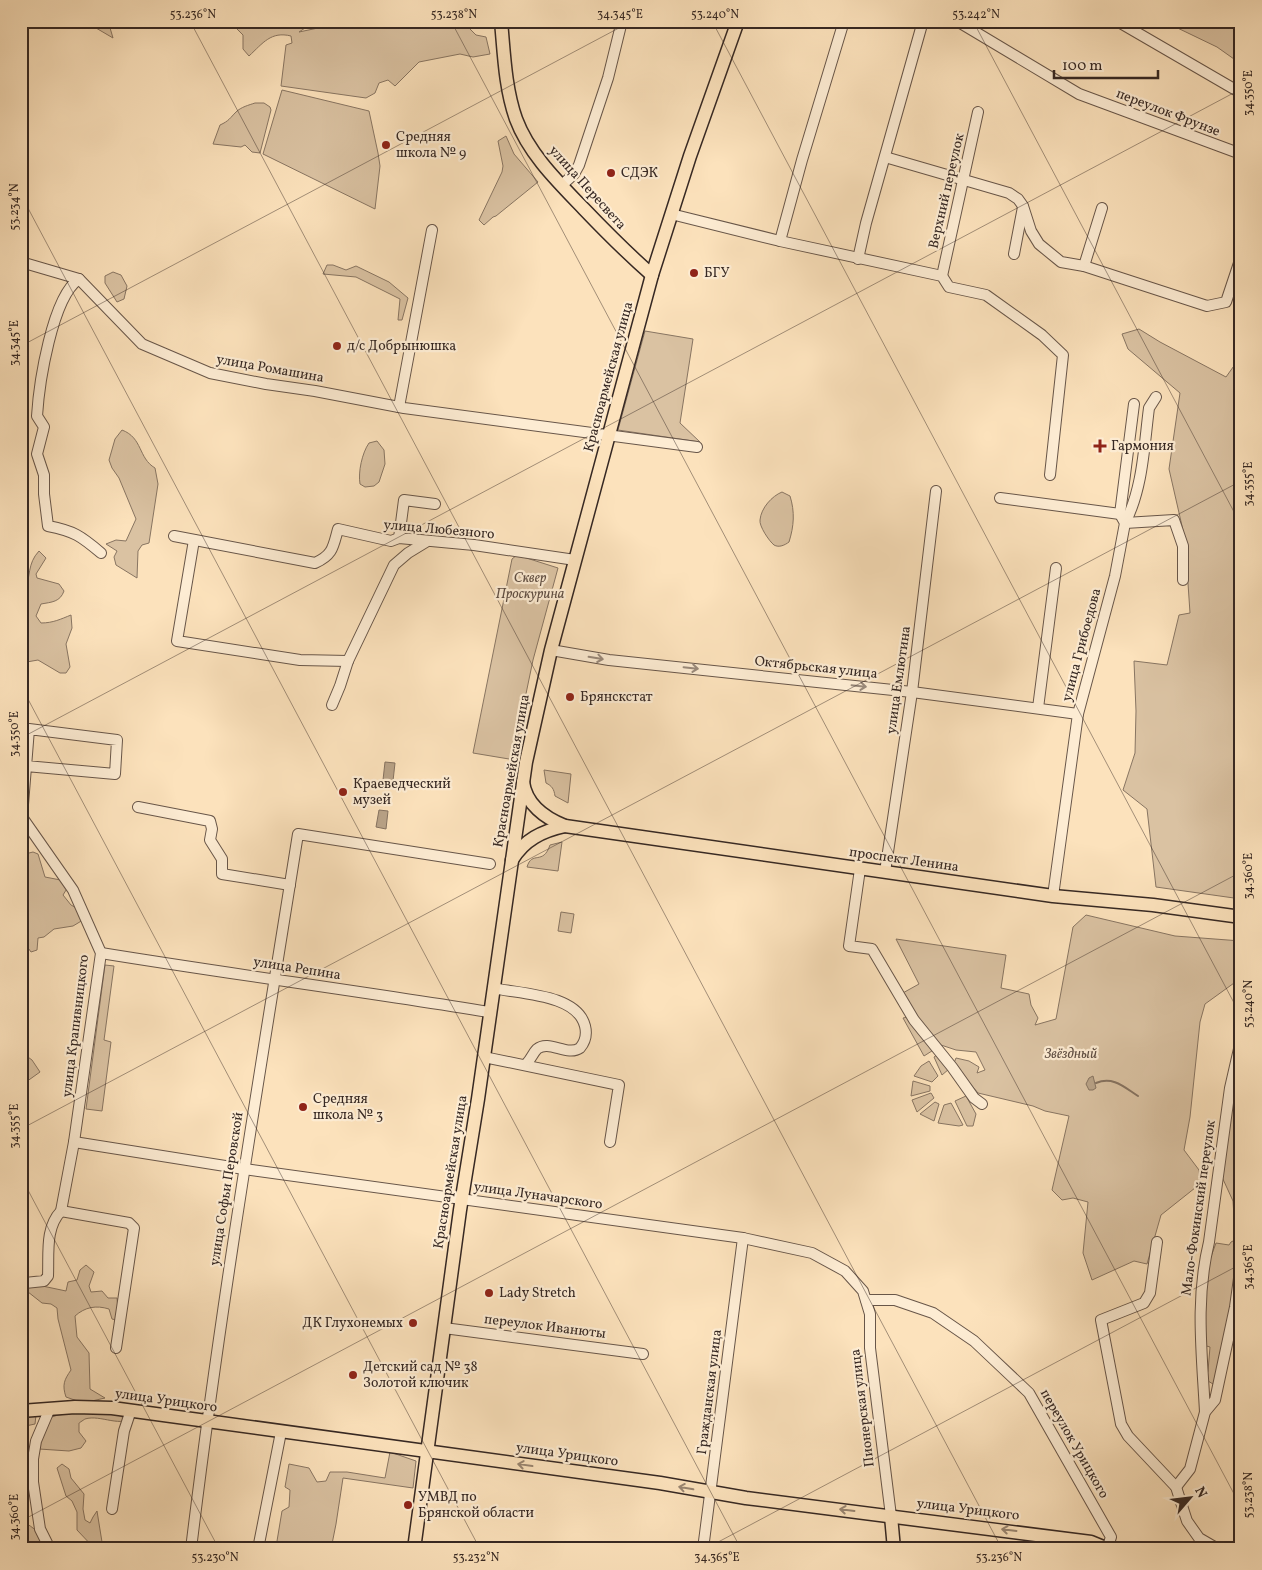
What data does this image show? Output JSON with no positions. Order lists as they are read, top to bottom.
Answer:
{
  "streets": {
    "main road": [
      "улица Пересвета",
      "Красноармейская улица",
      "проспект Ленина",
      "улица Урицкого",
      "Пионерская улица"
    ],
    "street": [
      "переулок Фрунзе",
      "Верхний переулок",
      "улица Ромашина",
      "улица Любезного",
      "улица Грибоедова",
      "Октябрьская улица",
      "улица Емлютина",
      "улица Репина",
      "улица Крапивницкого",
      "улица Софьи Перовской",
      "улица Луначарского",
      "Мало-Фокинский переулок",
      "переулок Иванюты",
      "Гражданская улица",
      "переулок Урицкого"
    ]
  },
  "crossings": [
    ["улица Пересвета", "Красноармейская улица"],
    ["улица Ромашина", "Красноармейская улица"],
    ["Красноармейская улица", "улица Любезного"],
    ["Красноармейская улица", "Октябрьская улица"],
    ["Красноармейская улица", "улица Репина"],
    ["Красноармейская улица", "улица Луначарского"],
    ["Красноармейская улица", "переулок Иванюты"],
    ["Красноармейская улица", "улица Урицкого"],
    ["улица Грибоедова", "Октябрьская улица"],
    ["улица Грибоедова", "проспект Ленина"],
    ["Октябрьская улица", "улица Емлютина"],
    ["улица Емлютина", "проспект Ленина"],
    ["улица Репина", "улица Крапивницкого"],
    ["улица Репина", "улица Софьи Перовской"],
    ["улица Крапивницкого", "улица Луначарского"],
    ["улица Софьи Перовской", "улица Луначарского"],
    ["улица Софьи Перовской", "улица Урицкого"],
    ["улица Луначарского", "Гражданская улица"],
    ["улица Луначарского", "Пионерская улица"],
    ["Гражданская улица", "улица Урицкого"],
    ["улица Урицкого", "Пионерская улица"],
    ["улица Урицкого", "переулок Урицкого"],
    ["Пионерская улица", "переулок Урицкого"]
  ],
  "one_way": ["Октябрьская улица", "улица Урицкого"],
  "parks": ["Сквер Проскурина", "Звёздный"],
  "places": {
    "other": [
      "Средняя школа № 9",
      "СДЭК",
      "БГУ",
      "д/с Добрынюшка",
      "Брянскстат",
      "Краеведческий музей",
      "Средняя школа № 3",
      "Lady Stretch",
      "ДК Глухонемых",
      "Детский сад № 38 Золотой ключик",
      "УМВД по Брянской области"
    ],
    "health": ["Гармония"]
  },
  "scale_bar": "100 m",
  "north": "top right",
  "coordinates": [
    "53.236°N",
    "53.238°N",
    "34.345°E",
    "53.240°N",
    "53.242°N",
    "34.350°E",
    "53.234°N",
    "34.355°E",
    "34.360°E",
    "34.365°E",
    "53.230°N",
    "53.232°N"
  ]
}
